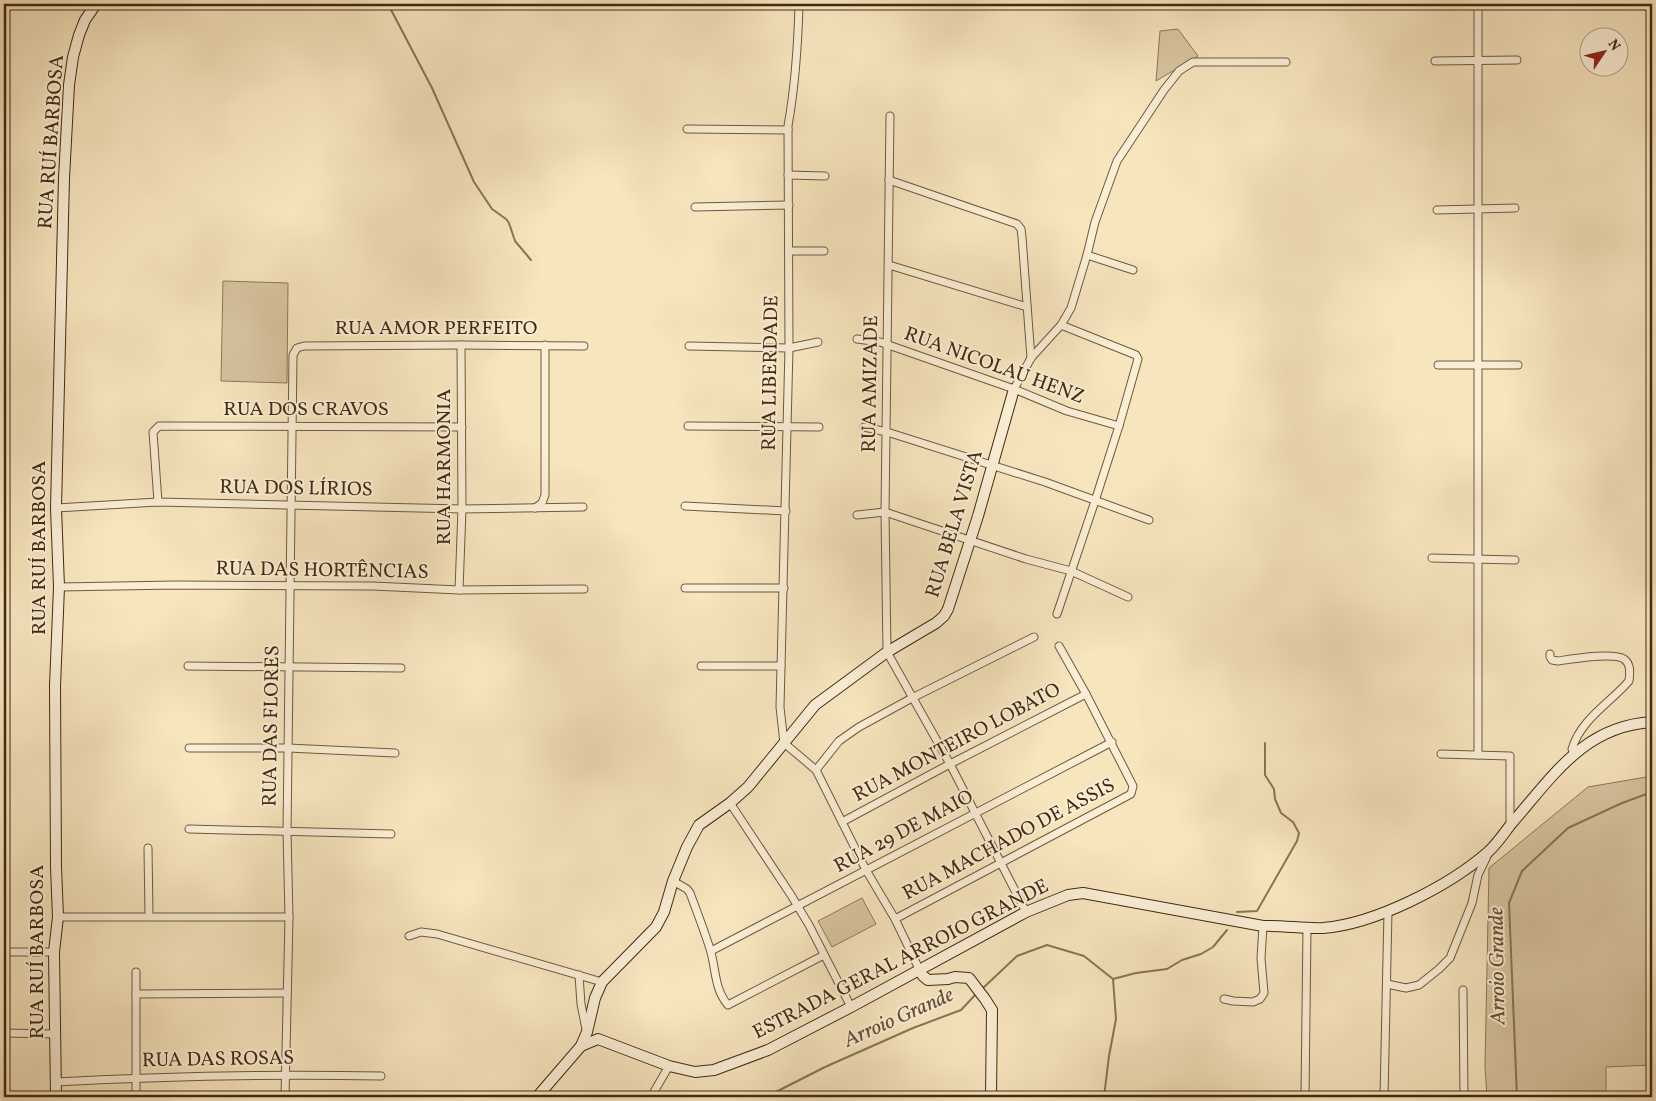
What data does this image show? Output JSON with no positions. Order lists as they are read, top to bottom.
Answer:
{
  "streets": {
    "main road": ["RUA RUÍ BARBOSA", "RUA BELA VISTA", "ESTRADA GERAL ARROIO GRANDE"],
    "street": [
      "RUA AMOR PERFEITO",
      "RUA NICOLAU HENZ",
      "RUA LIBERDADE",
      "RUA AMIZADE",
      "RUA DOS CRAVOS",
      "RUA HARMONIA",
      "RUA DOS LÍRIOS",
      "RUA DAS HORTÊNCIAS",
      "RUA DAS FLORES",
      "RUA MONTEIRO LOBATO",
      "RUA 29 DE MAIO",
      "RUA MACHADO DE ASSIS",
      "RUA DAS ROSAS"
    ]
  },
  "crossings": [
    ["RUA RUÍ BARBOSA", "RUA DOS LÍRIOS"],
    ["RUA RUÍ BARBOSA", "RUA DAS HORTÊNCIAS"],
    ["RUA RUÍ BARBOSA", "RUA DAS ROSAS"],
    ["RUA AMOR PERFEITO", "RUA HARMONIA"],
    ["RUA AMOR PERFEITO", "RUA DAS FLORES"],
    ["RUA NICOLAU HENZ", "RUA AMIZADE"],
    ["RUA NICOLAU HENZ", "RUA BELA VISTA"],
    ["RUA LIBERDADE", "RUA BELA VISTA"],
    ["RUA AMIZADE", "RUA BELA VISTA"],
    ["RUA DOS CRAVOS", "RUA HARMONIA"],
    ["RUA DOS CRAVOS", "RUA DOS LÍRIOS"],
    ["RUA DOS CRAVOS", "RUA DAS FLORES"],
    ["RUA HARMONIA", "RUA DOS LÍRIOS"],
    ["RUA HARMONIA", "RUA DAS HORTÊNCIAS"],
    ["RUA DOS LÍRIOS", "RUA DAS FLORES"],
    ["RUA BELA VISTA", "ESTRADA GERAL ARROIO GRANDE"],
    ["RUA DAS HORTÊNCIAS", "RUA DAS FLORES"],
    ["RUA DAS FLORES", "RUA DAS ROSAS"],
    ["RUA 29 DE MAIO", "RUA MACHADO DE ASSIS"]
  ],
  "water": ["Arroio Grande"],
  "north": "top right"
}
